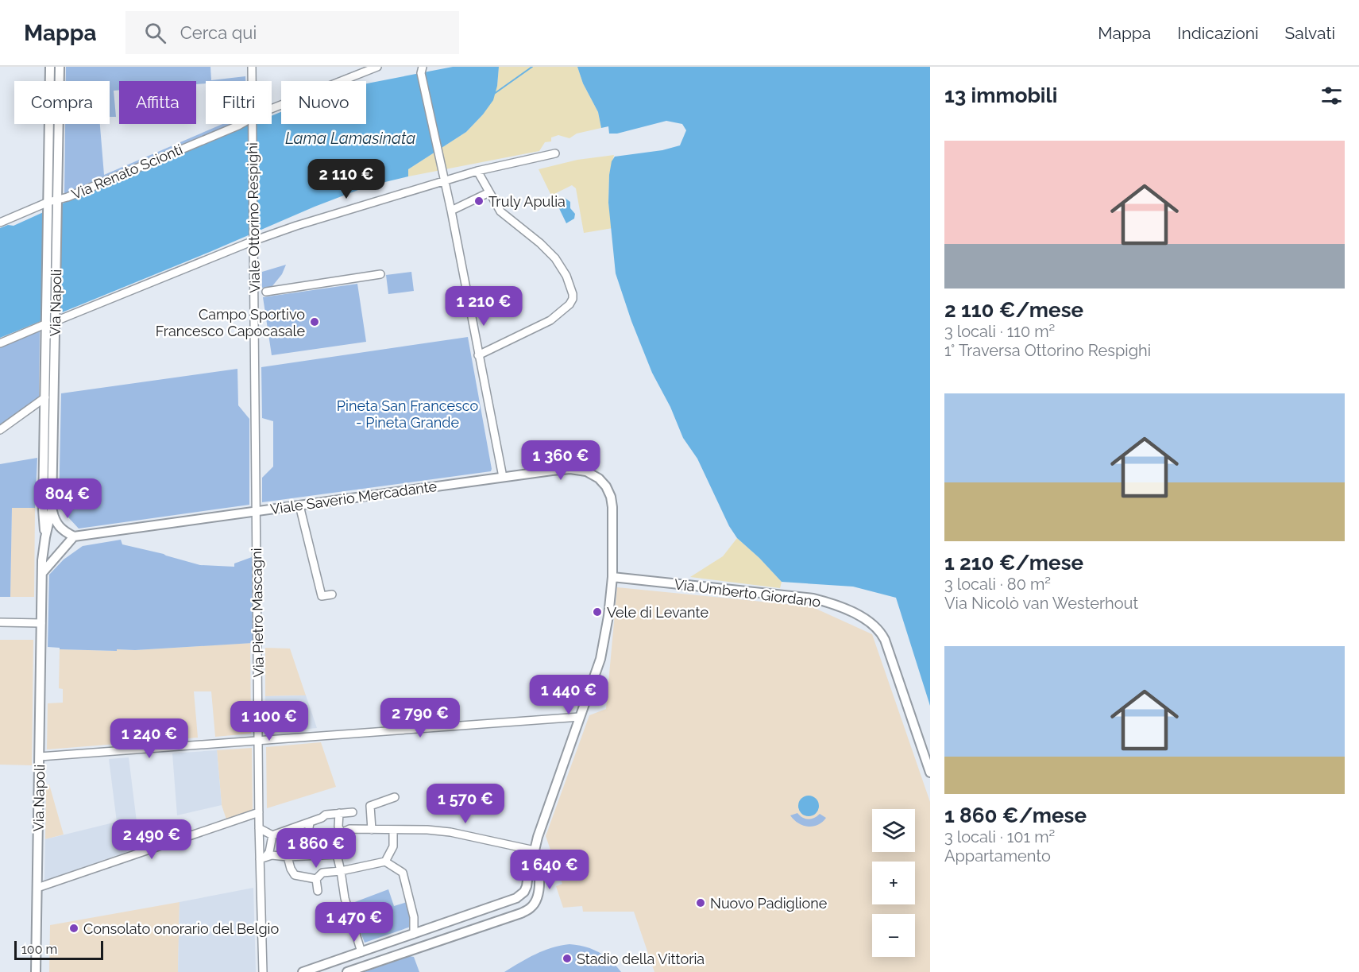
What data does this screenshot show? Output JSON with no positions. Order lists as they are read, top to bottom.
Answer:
{
  "streets": {
    "main road": ["Via Napoli", "Viale Saverio Mercadante", "Via Umberto Giordano"],
    "street": ["Via Renato Scionti", "Viale Ottorino Respighi", "Via Pietro Mascagni"]
  },
  "crossings": [
    ["Via Renato Scionti", "Via Napoli"],
    ["Viale Ottorino Respighi", "Viale Saverio Mercadante"],
    ["Viale Ottorino Respighi", "Via Pietro Mascagni"],
    ["Viale Saverio Mercadante", "Via Umberto Giordano"],
    ["Viale Saverio Mercadante", "Via Pietro Mascagni"]
  ],
  "water": ["Lama Lamasinata"],
  "parks": ["Pineta San Francesco - Pineta Grande"],
  "places": [
    "Truly Apulia",
    "Campo Sportivo Francesco Capocasale",
    "Vele di Levante",
    "Nuovo Padiglione",
    "Consolato onorario del Belgio",
    "Stadio della Vittoria"
  ],
  "scale_bar": "100 m",
  "page": {
    "header": "Mappa",
    "search": "Cerca qui",
    "nav": ["Mappa", "Indicazioni", "Salvati"],
    "heading": "13 immobili",
    "chip": [
      "Compra",
      "Affitta",
      "Filtri",
      "Nuovo"
    ],
    "list": [
      {
        "name": "2 110 €/mese",
        "note": "3 locali · 110 m² · 1° Traversa Ottorino Respighi"
      },
      {
        "name": "1 210 €/mese",
        "note": "3 locali · 80 m² · Via Nicolò van Westerhout"
      },
      {
        "name": "1 860 €/mese",
        "note": "3 locali · 101 m² · Appartamento"
      }
    ],
    "price": [
      "2 110 €",
      "1 210 €",
      "1 360 €",
      "804 €",
      "1 440 €",
      "2 790 €",
      "1 100 €",
      "1 240 €",
      "1 570 €",
      "2 490 €",
      "1 860 €",
      "1 640 €",
      "1 470 €"
    ],
    "map_buttons": ["+", "−"],
    "scale": "100 m"
  }
}
